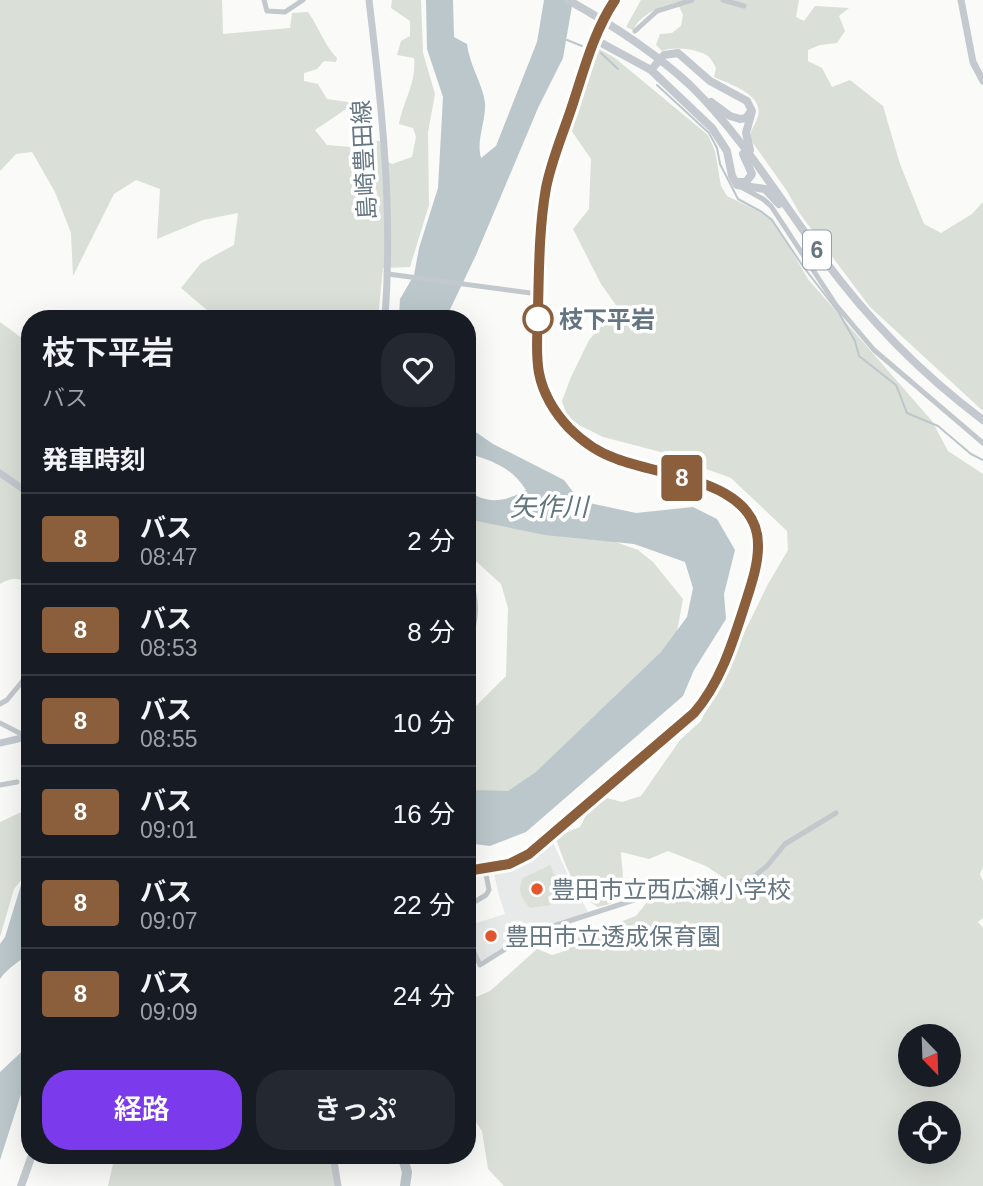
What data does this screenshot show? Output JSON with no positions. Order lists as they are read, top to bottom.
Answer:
{
  "streets": {
    "main road": ["島崎豊田線", "6"]
  },
  "water": ["矢作川"],
  "places": ["枝下平岩", "豊田市立西広瀬小学校", "豊田市立透成保育園"],
  "lines": ["bus line 8"],
  "north": "bottom right",
  "page": {
    "on_map": "8",
    "heading": [
      ["枝下平岩", "バス"],
      "発車時刻"
    ],
    "list": [
      {
        "mark": "8",
        "name": "バス",
        "note": "08:47",
        "value": "2 分"
      },
      {
        "mark": "8",
        "name": "バス",
        "note": "08:53",
        "value": "8 分"
      },
      {
        "mark": "8",
        "name": "バス",
        "note": "08:55",
        "value": "10 分"
      },
      {
        "mark": "8",
        "name": "バス",
        "note": "09:01",
        "value": "16 分"
      },
      {
        "mark": "8",
        "name": "バス",
        "note": "09:07",
        "value": "22 分"
      },
      {
        "mark": "8",
        "name": "バス",
        "note": "09:09",
        "value": "24 分"
      }
    ],
    "buttons": ["経路", "きっぷ"]
  }
}
